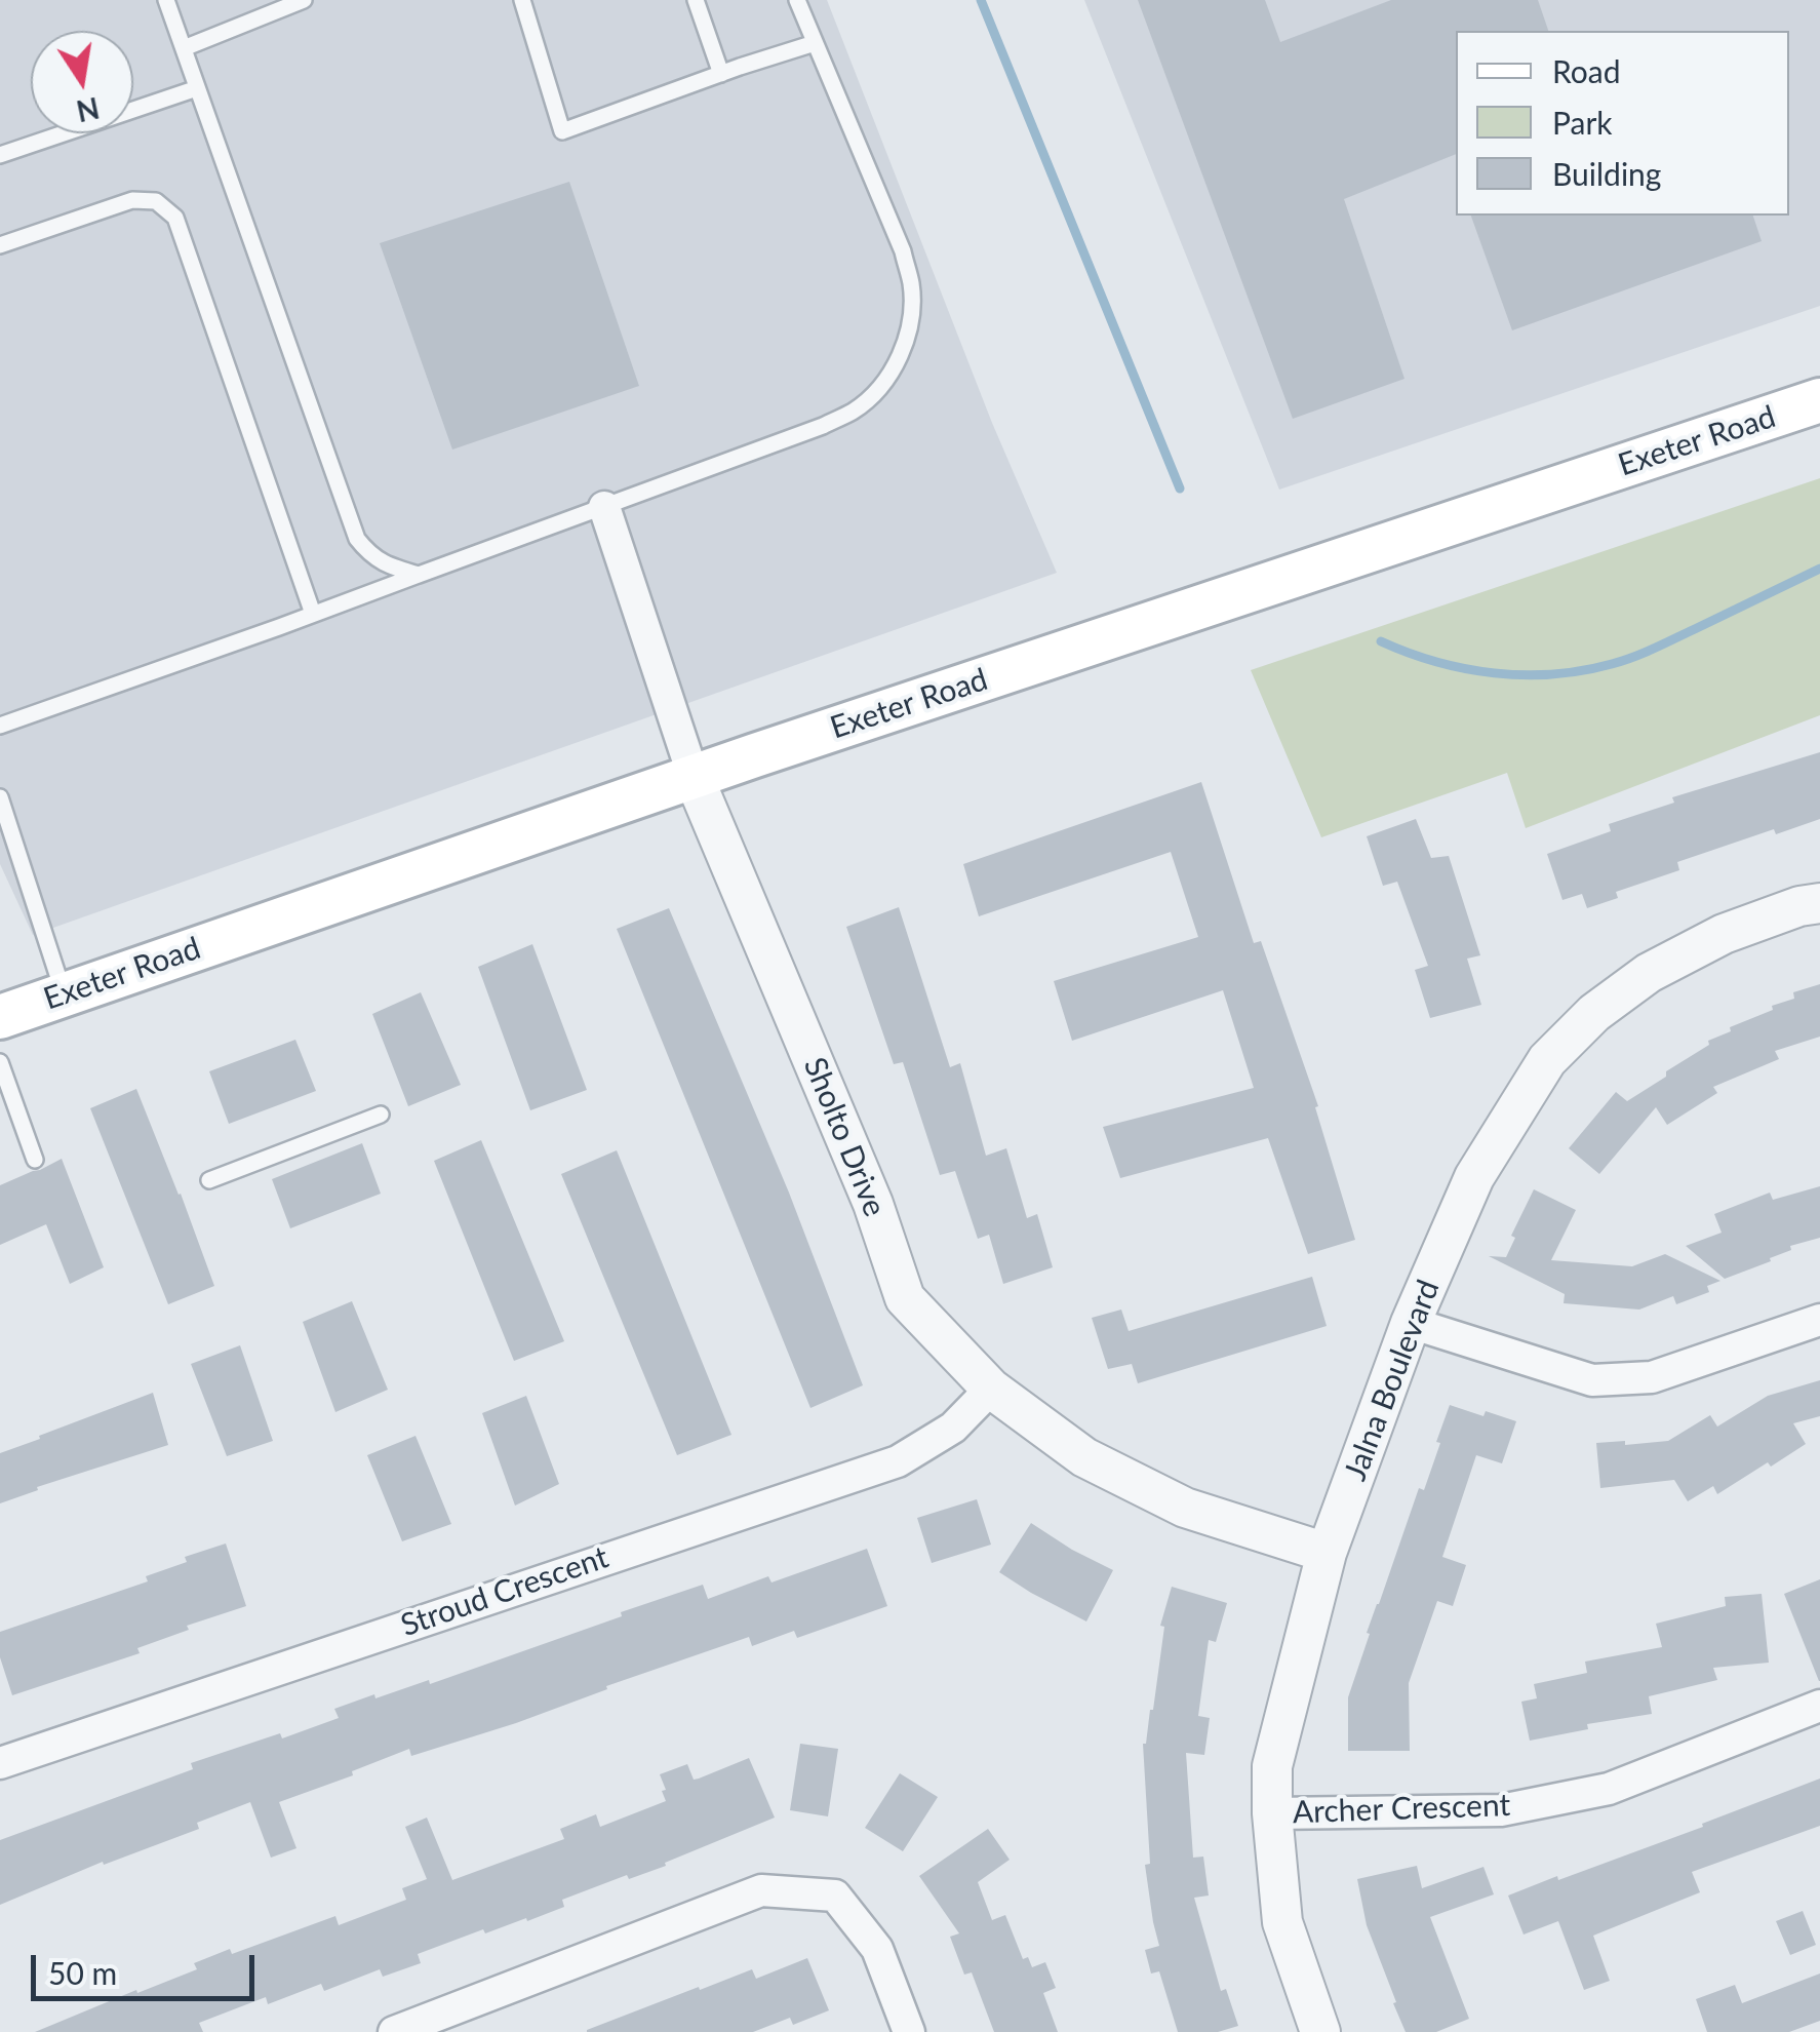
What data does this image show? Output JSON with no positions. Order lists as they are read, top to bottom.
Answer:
{
  "streets": {
    "main road": ["Exeter Road"],
    "street": [
      "Sholto Drive",
      "Jalna Boulevard",
      "Stroud Crescent",
      "Archer Crescent"
    ]
  },
  "crossings": [
    ["Exeter Road", "Sholto Drive"],
    ["Sholto Drive", "Jalna Boulevard"],
    ["Sholto Drive", "Stroud Crescent"],
    ["Jalna Boulevard", "Archer Crescent"]
  ],
  "legend": ["Road", "Park", "Building"],
  "scale_bar": "50 m",
  "north": "bottom"
}
